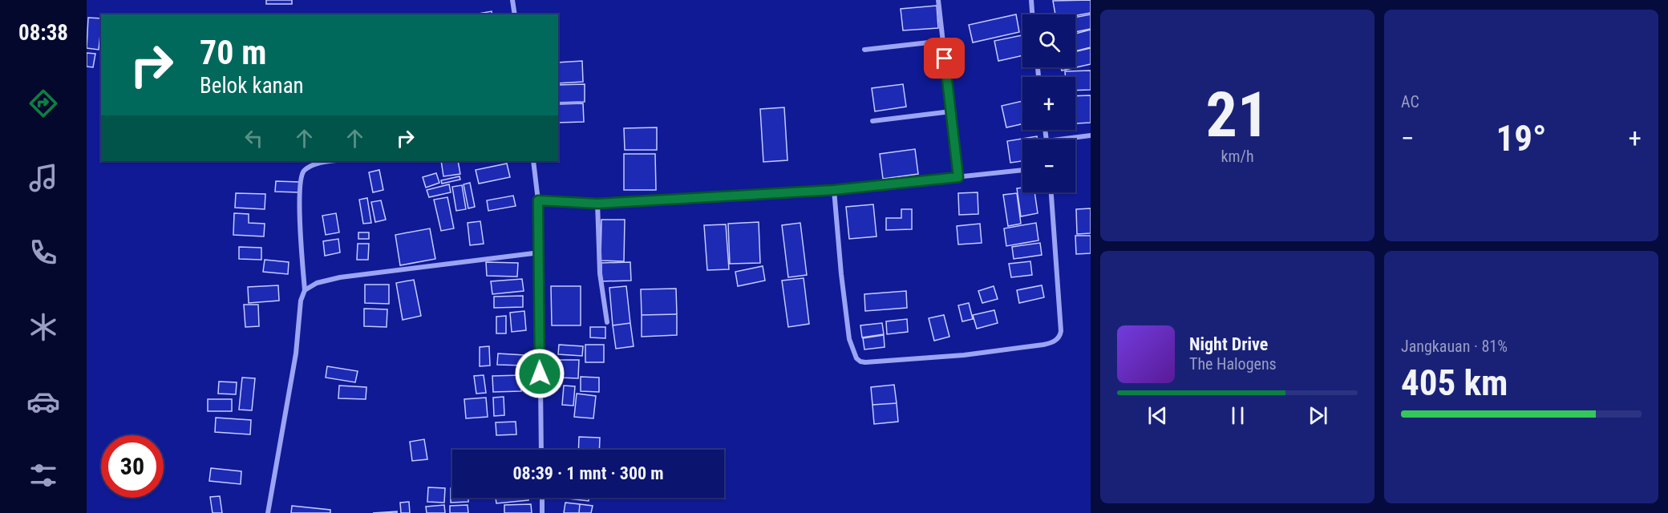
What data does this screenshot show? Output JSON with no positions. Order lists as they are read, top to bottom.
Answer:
{
  "page": {
    "tabs": "08:38",
    "tile": [
      ["21", "km/h"],
      "AC",
      ["Jangkauan · 81%", "405 km"]
    ],
    "map_buttons": ["+", "−"],
    "turn": ["70 m", "Belok kanan"],
    "heat": ["−", "19°", "+"],
    "song": ["Night Drive", "The Halogens"],
    "limit": "30",
    "trip": "08:39 · 1 mnt · 300 m"
  }
}
